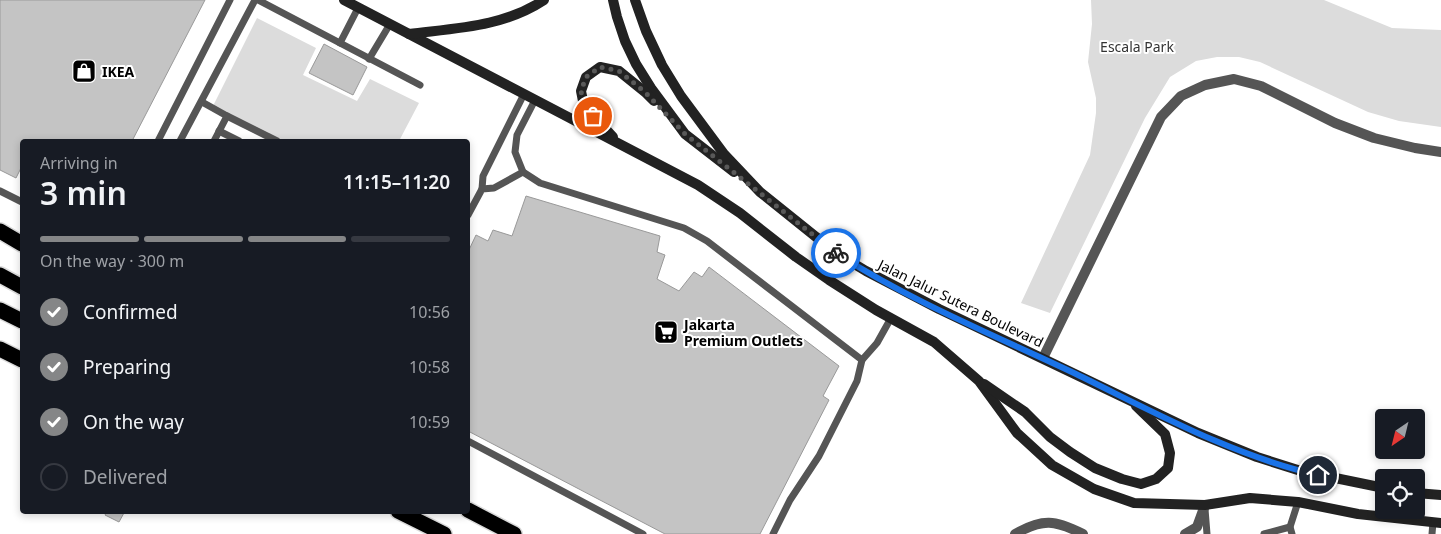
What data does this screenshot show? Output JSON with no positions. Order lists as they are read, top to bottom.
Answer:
{
  "streets": {
    "main road": ["Jalan Jalur Sutera Boulevard"]
  },
  "parks": ["Escala Park"],
  "places": {
    "shop": ["IKEA"],
    "supermarket": ["Jakarta Premium Outlets"]
  },
  "north": "bottom left",
  "page": {
    "heading": ["3 min", "Arriving in", "11:15–11:20"],
    "bar": "On the way · 300 m",
    "list": [
      ["Confirmed", "10:56"],
      ["Preparing", "10:58"],
      ["On the way", "10:59"],
      "Delivered"
    ]
  }
}
